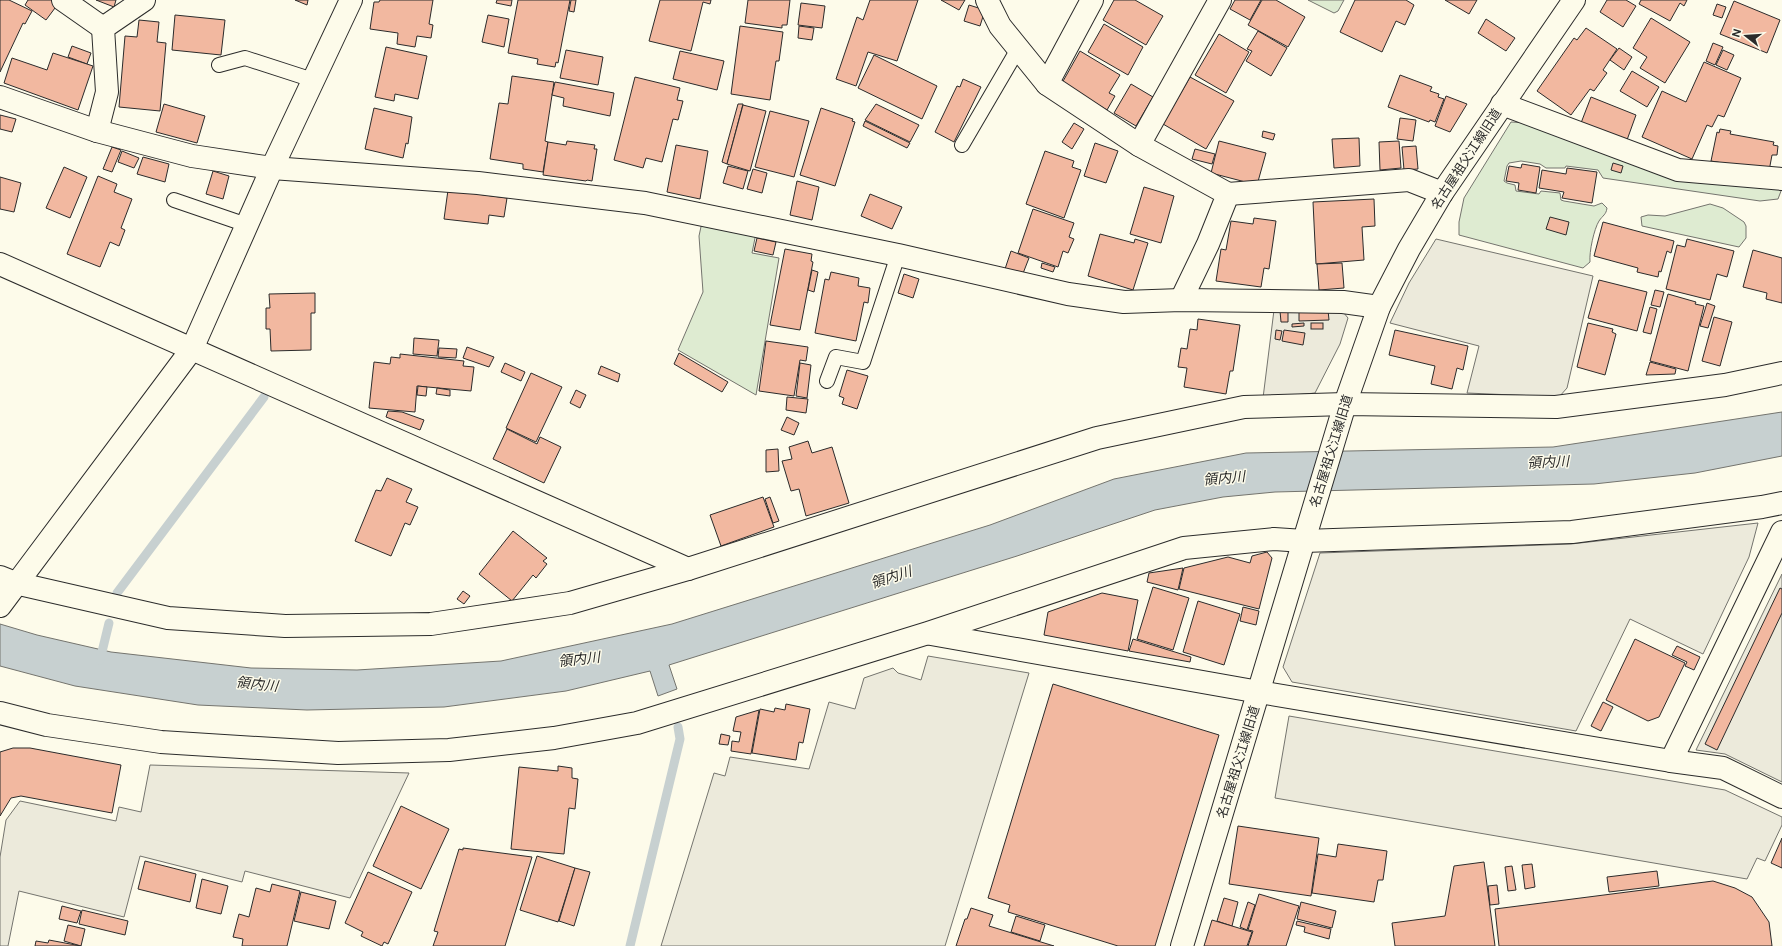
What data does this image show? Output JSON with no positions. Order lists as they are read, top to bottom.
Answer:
{
  "streets": {
    "street": ["名古屋祖父江線旧道"]
  },
  "water": ["領内川"],
  "north": "left"
}
